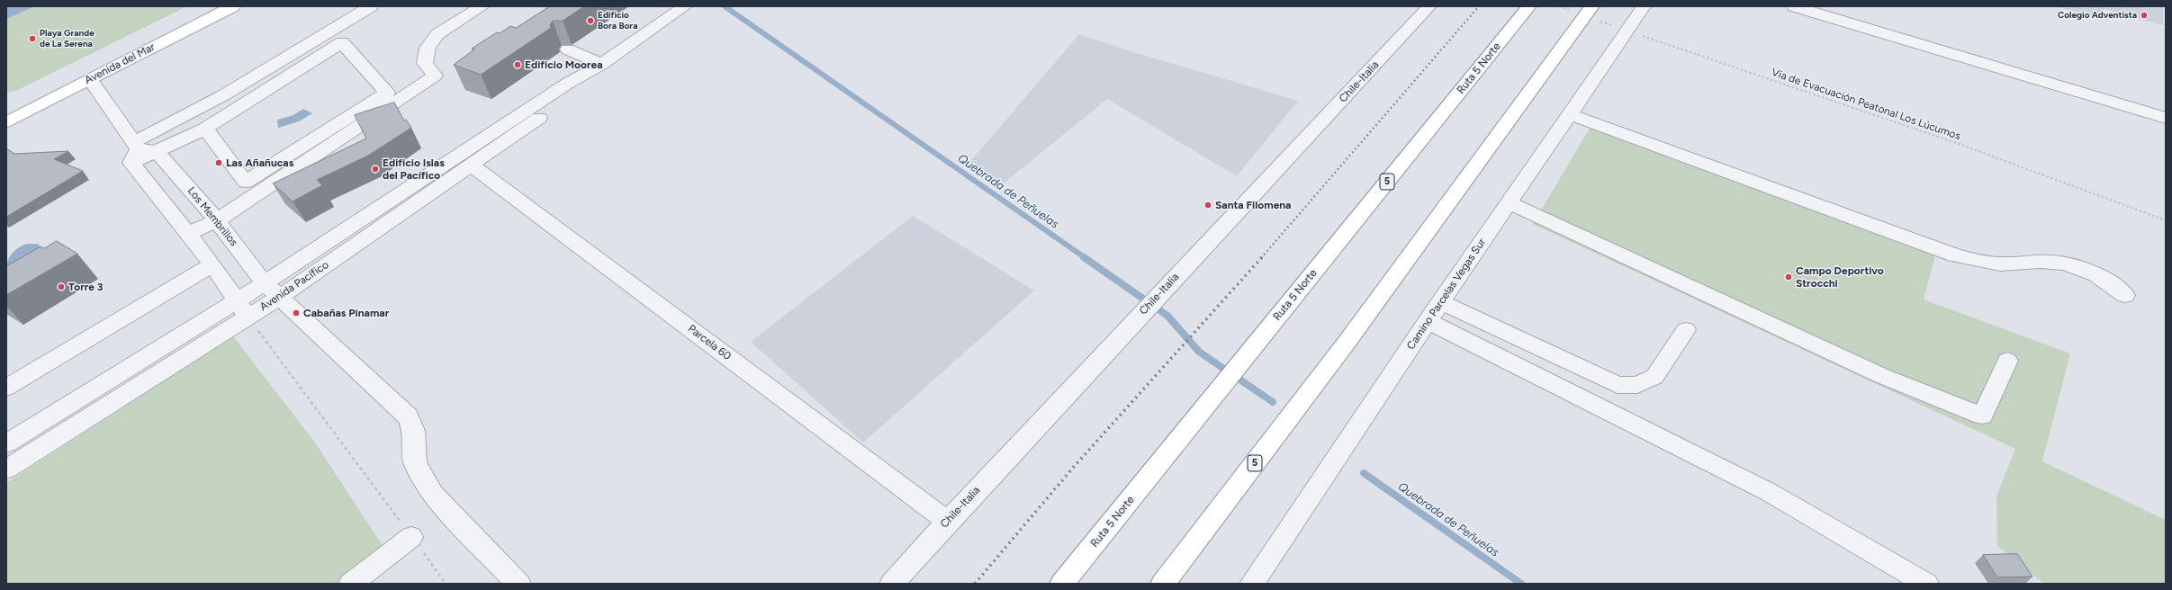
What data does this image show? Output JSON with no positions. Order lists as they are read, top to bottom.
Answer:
{
  "streets": {
    "main road": ["Avenida del Mar", "Ruta 5 Norte", "5"],
    "street": [
      "Chile-Italia",
      "Los Membrillos",
      "Avenida Pacífico",
      "Camino Parcelas Vegas Sur",
      "Parcela 60"
    ],
    "path": ["Vía de Evacuación Peatonal Los Lúcumos"]
  },
  "crossings": [
    ["Chile-Italia", "Parcela 60"],
    ["Vía de Evacuación Peatonal Los Lúcumos", "5"],
    ["Vía de Evacuación Peatonal Los Lúcumos", "Camino Parcelas Vegas Sur"],
    ["Los Membrillos", "Avenida Pacífico"],
    ["Avenida Pacífico", "Parcela 60"]
  ],
  "water": ["Quebrada de Peñuelas"],
  "places": [
    "Colegio Adventista",
    "Edificio Bora Bora",
    "Playa Grande de La Serena",
    "Edificio Moorea",
    "Las Añañucas",
    "Edificio Islas del Pacífico",
    "Santa Filomena",
    "Campo Deportivo Strocchi",
    "Torre 3",
    "Cabañas Pinamar"
  ]
}
